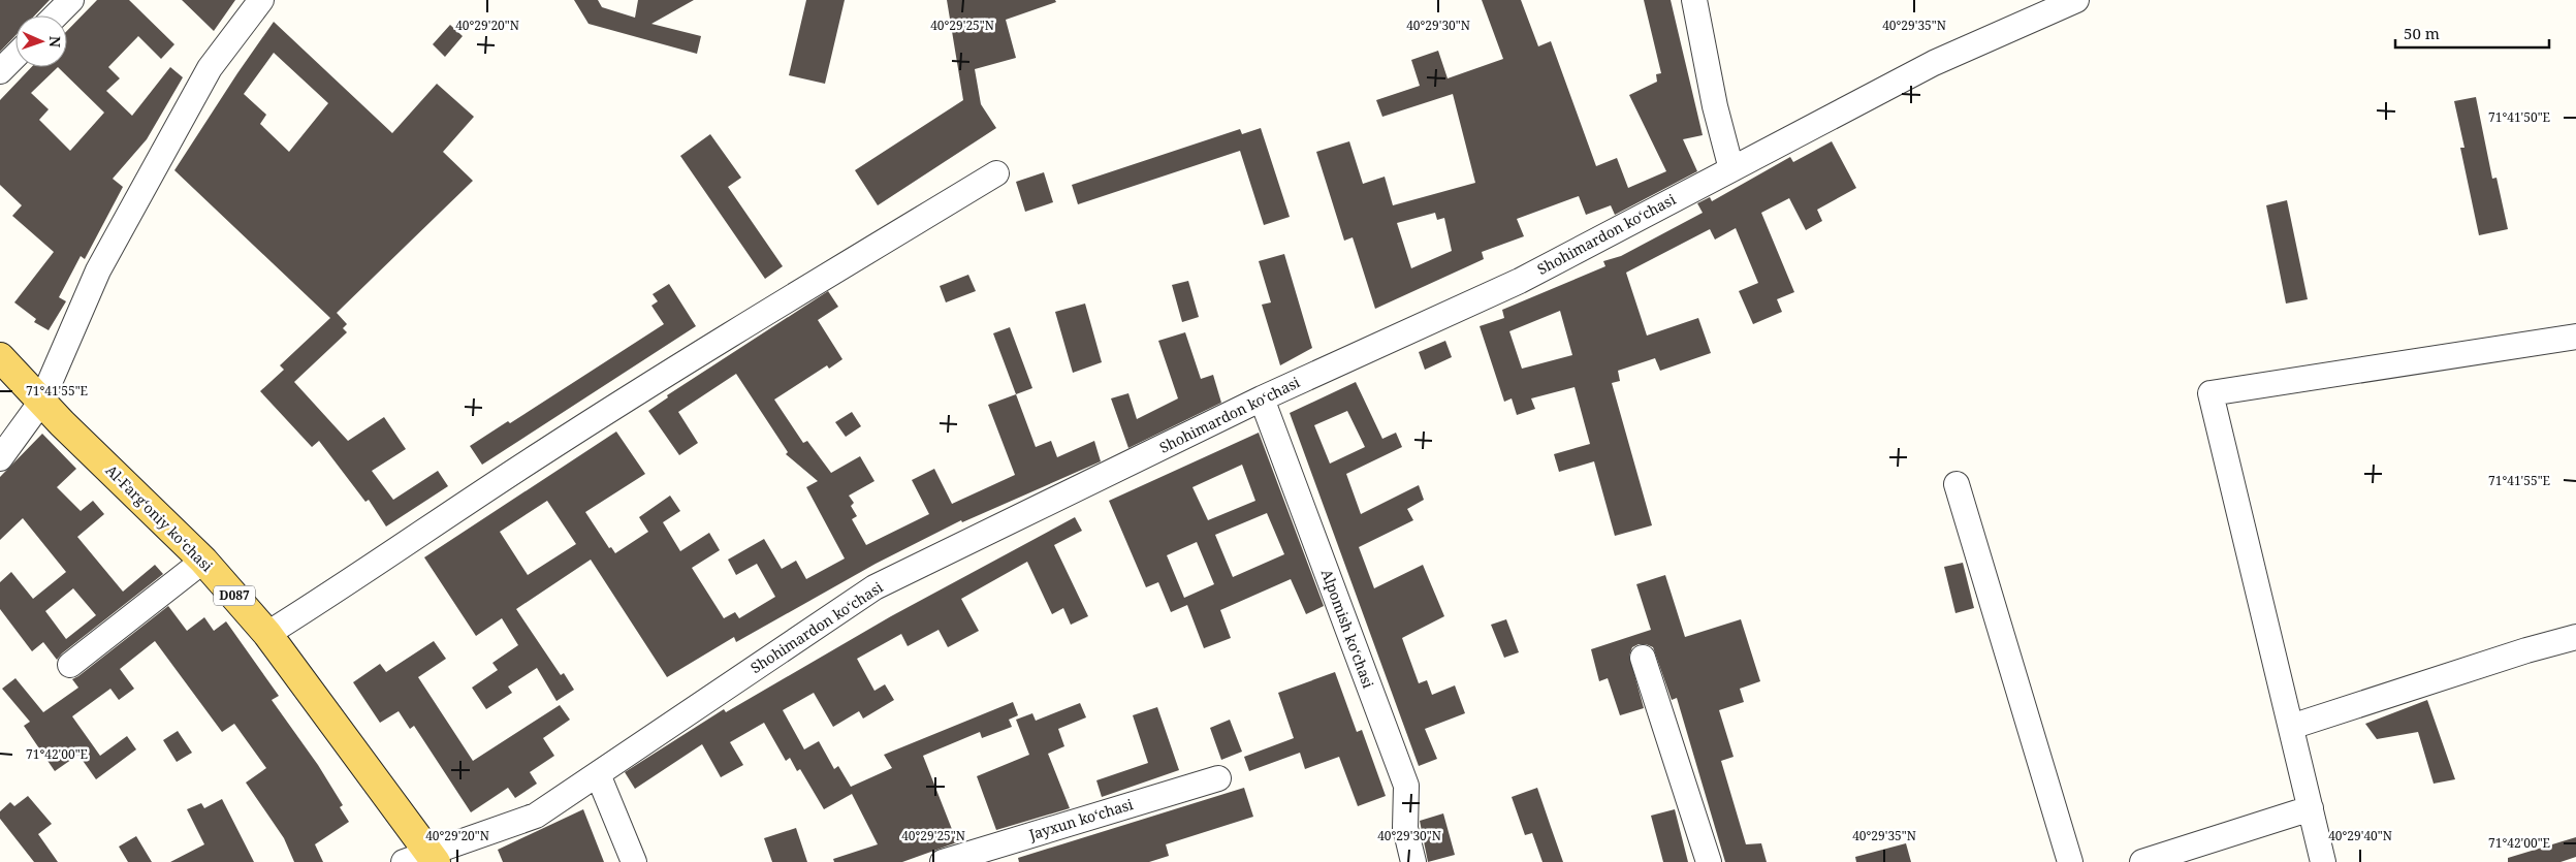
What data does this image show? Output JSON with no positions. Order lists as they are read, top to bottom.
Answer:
{
  "streets": {
    "main road": ["Al-Fargʻoniy koʻchasi", "D087"],
    "street": ["Shohimardon koʻchasi", "Alpomish koʻchasi", "Jayxun koʻchasi"]
  },
  "crossings": [
    ["Shohimardon koʻchasi", "Al-Fargʻoniy koʻchasi"],
    ["Shohimardon koʻchasi", "Alpomish koʻchasi"]
  ],
  "scale_bar": "50 m",
  "north": "right",
  "coordinates": [
    "40°29'20\"N",
    "40°29'25\"N",
    "40°29'30\"N",
    "40°29'35\"N",
    "71°41'50\"E",
    "71°41'55\"E",
    "71°42'00\"E",
    "40°29'40\"N"
  ]
}
